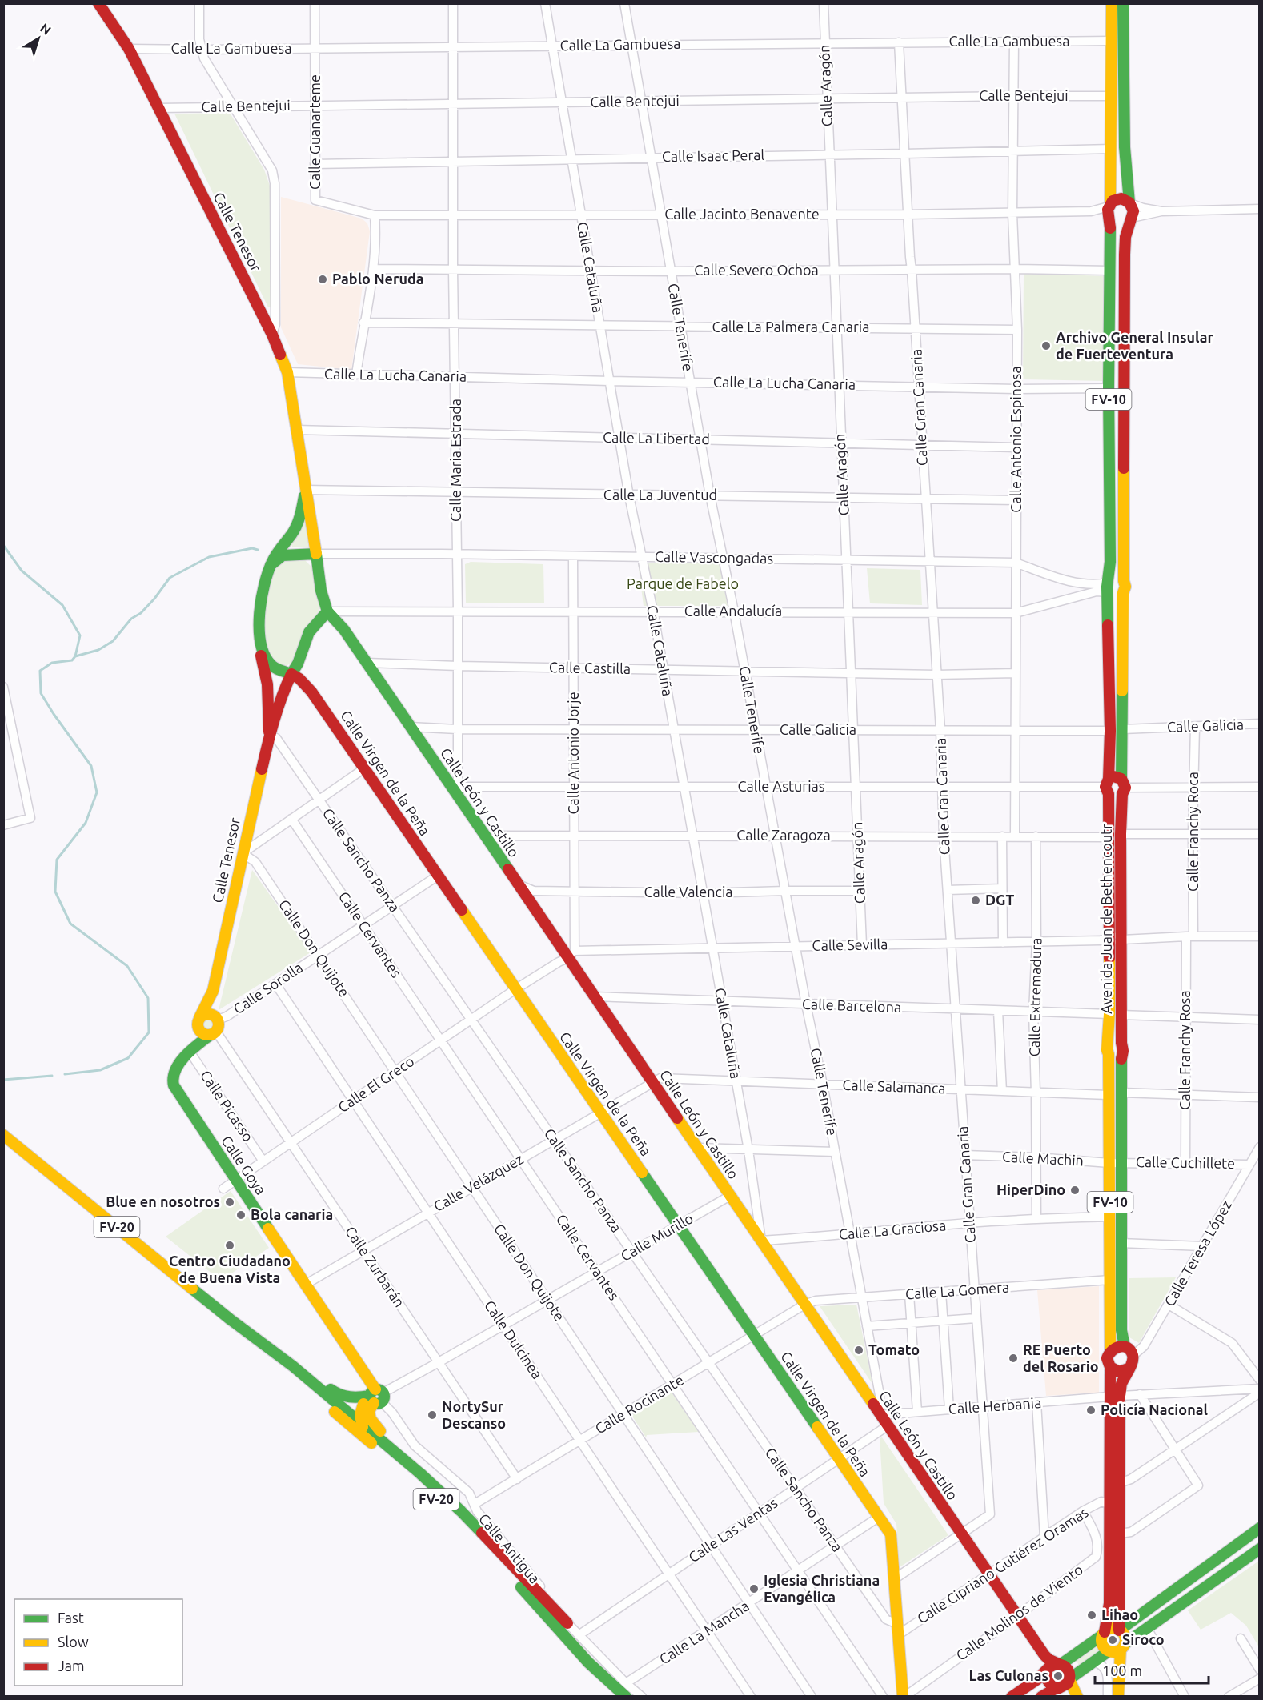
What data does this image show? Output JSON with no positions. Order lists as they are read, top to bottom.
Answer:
{
  "streets": {
    "main road": [
      "Calle Tenesor",
      "FV-10",
      "Calle Virgen de la Peña",
      "Calle León y Castillo",
      "Avenida Juan de Bethencoutr",
      "Calle Goya",
      "FV-20"
    ],
    "street": [
      "Calle La Gambuesa",
      "Calle Aragón",
      "Calle Bentejui",
      "Calle Guanarteme",
      "Calle Isaac Peral",
      "Calle Jacinto Benavente",
      "Calle Cataluña",
      "Calle Severo Ochoa",
      "Calle Tenerife",
      "Calle La Palmera Canaria",
      "Calle La Lucha Canaria",
      "Calle Gran Canaria",
      "Calle La Libertad",
      "Calle Antonio Espinosa",
      "Calle Maria Estrada",
      "Calle La Juventud",
      "Calle Vascongadas",
      "Calle Andalucía",
      "Calle Castilla",
      "Calle Galicia",
      "Calle Antonio Jorje",
      "Calle Asturias",
      "Calle Franchy Roca",
      "Calle Zaragoza",
      "Calle Sancho Panza",
      "Calle Valencia",
      "Calle Cervantes",
      "Calle Sevilla",
      "Calle Don Quijote",
      "Calle Sorolla",
      "Calle Extremadura",
      "Calle Barcelona",
      "Calle Franchy Rosa",
      "Calle El Greco",
      "Calle Salamanca",
      "Calle Picasso",
      "Calle Machin",
      "Calle Cuchillete",
      "Calle Velázquez",
      "Calle La Graciosa",
      "Calle Murillo",
      "Calle Teresa López",
      "Calle Zurbarán",
      "Calle La Gomera",
      "Calle Dulcinea",
      "Calle Rocinante",
      "Calle Herbania",
      "Calle Las Ventas",
      "Calle Antigua",
      "Calle Cipriano Gutiérez Oramas",
      "Calle Molinos de Viento",
      "Calle La Mancha"
    ]
  },
  "crossings": [
    ["Calle La Gambuesa", "Calle Aragón"],
    ["Calle La Gambuesa", "Calle Guanarteme"],
    ["Calle La Gambuesa", "Calle Tenesor"],
    ["Calle La Gambuesa", "Calle Cataluña"],
    ["Calle La Gambuesa", "Calle Tenerife"],
    ["Calle La Gambuesa", "FV-10"],
    ["Calle La Gambuesa", "Calle Gran Canaria"],
    ["Calle La Gambuesa", "Calle Antonio Espinosa"],
    ["Calle La Gambuesa", "Calle Maria Estrada"],
    ["Calle Aragón", "Calle Bentejui"],
    ["Calle Aragón", "Calle Isaac Peral"],
    ["Calle Aragón", "Calle Jacinto Benavente"],
    ["Calle Aragón", "Calle Severo Ochoa"],
    ["Calle Aragón", "Calle La Palmera Canaria"],
    ["Calle Aragón", "Calle La Lucha Canaria"],
    ["Calle Aragón", "Calle La Libertad"],
    ["Calle Aragón", "Calle La Juventud"],
    ["Calle Aragón", "Calle Vascongadas"],
    ["Calle Aragón", "Calle Andalucía"],
    ["Calle Aragón", "Calle Castilla"],
    ["Calle Aragón", "Calle Galicia"],
    ["Calle Aragón", "Calle Asturias"],
    ["Calle Aragón", "Calle Zaragoza"],
    ["Calle Aragón", "Calle Valencia"],
    ["Calle Aragón", "Calle Sevilla"],
    ["Calle Bentejui", "Calle Guanarteme"],
    ["Calle Bentejui", "Calle Tenesor"],
    ["Calle Bentejui", "Calle Cataluña"],
    ["Calle Bentejui", "Calle Tenerife"],
    ["Calle Bentejui", "FV-10"],
    ["Calle Bentejui", "Calle Gran Canaria"],
    ["Calle Bentejui", "Calle Antonio Espinosa"],
    ["Calle Bentejui", "Calle Maria Estrada"],
    ["Calle Guanarteme", "Calle Isaac Peral"],
    ["Calle Guanarteme", "Calle Jacinto Benavente"],
    ["Calle Isaac Peral", "Calle Cataluña"],
    ["Calle Isaac Peral", "Calle Tenerife"],
    ["Calle Isaac Peral", "FV-10"],
    ["Calle Isaac Peral", "Calle Gran Canaria"],
    ["Calle Isaac Peral", "Calle Antonio Espinosa"],
    ["Calle Isaac Peral", "Calle Maria Estrada"],
    ["Calle Jacinto Benavente", "Calle Cataluña"],
    ["Calle Jacinto Benavente", "Calle Tenerife"],
    ["Calle Jacinto Benavente", "FV-10"],
    ["Calle Jacinto Benavente", "Calle Gran Canaria"],
    ["Calle Jacinto Benavente", "Calle Antonio Espinosa"],
    ["Calle Jacinto Benavente", "Calle Maria Estrada"],
    ["Calle Tenesor", "Calle La Lucha Canaria"],
    ["Calle Tenesor", "Calle La Libertad"],
    ["Calle Tenesor", "Calle La Juventud"],
    ["Calle Tenesor", "Calle Vascongadas"],
    ["Calle Tenesor", "Calle Andalucía"],
    ["Calle Tenesor", "Calle Virgen de la Peña"],
    ["Calle Tenesor", "Calle León y Castillo"],
    ["Calle Tenesor", "Calle Sancho Panza"],
    ["Calle Tenesor", "Calle Don Quijote"],
    ["Calle Tenesor", "Calle Sorolla"],
    ["Calle Tenesor", "Calle Goya"],
    ["Calle Tenesor", "Calle Zurbarán"],
    ["Calle Cataluña", "Calle Severo Ochoa"],
    ["Calle Cataluña", "Calle La Palmera Canaria"],
    ["Calle Cataluña", "Calle La Lucha Canaria"],
    ["Calle Cataluña", "Calle La Libertad"],
    ["Calle Cataluña", "Calle La Juventud"],
    ["Calle Cataluña", "Calle Vascongadas"],
    ["Calle Cataluña", "Calle Andalucía"],
    ["Calle Cataluña", "Calle Castilla"],
    ["Calle Cataluña", "Calle Galicia"],
    ["Calle Cataluña", "Calle Asturias"],
    ["Calle Cataluña", "Calle León y Castillo"],
    ["Calle Cataluña", "Calle Zaragoza"],
    ["Calle Cataluña", "Calle Valencia"],
    ["Calle Cataluña", "Calle Sevilla"],
    ["Calle Cataluña", "Calle Barcelona"],
    ["Calle Cataluña", "Calle Salamanca"],
    ["Calle Cataluña", "Calle La Graciosa"],
    ["Calle Severo Ochoa", "Calle Tenerife"],
    ["Calle Severo Ochoa", "FV-10"],
    ["Calle Severo Ochoa", "Calle Gran Canaria"],
    ["Calle Severo Ochoa", "Calle Antonio Espinosa"],
    ["Calle Severo Ochoa", "Calle Maria Estrada"],
    ["Calle Tenerife", "Calle La Palmera Canaria"],
    ["Calle Tenerife", "Calle La Lucha Canaria"],
    ["Calle Tenerife", "Calle La Libertad"],
    ["Calle Tenerife", "Calle La Juventud"],
    ["Calle Tenerife", "Calle Vascongadas"],
    ["Calle Tenerife", "Calle Andalucía"],
    ["Calle Tenerife", "Calle Castilla"],
    ["Calle Tenerife", "Calle Galicia"],
    ["Calle Tenerife", "Calle Asturias"],
    ["Calle Tenerife", "Calle León y Castillo"],
    ["Calle Tenerife", "Calle Zaragoza"],
    ["Calle Tenerife", "Calle Valencia"],
    ["Calle Tenerife", "Calle Sevilla"],
    ["Calle Tenerife", "Calle Barcelona"],
    ["Calle Tenerife", "Calle Salamanca"],
    ["Calle Tenerife", "Calle La Graciosa"],
    ["Calle Tenerife", "Calle La Gomera"],
    ["Calle Tenerife", "Calle Herbania"],
    ["Calle La Palmera Canaria", "Calle Gran Canaria"],
    ["Calle La Palmera Canaria", "Calle Antonio Espinosa"],
    ["Calle La Palmera Canaria", "Calle Maria Estrada"],
    ["Calle La Lucha Canaria", "FV-10"],
    ["Calle La Lucha Canaria", "Calle Gran Canaria"],
    ["Calle La Lucha Canaria", "Calle Antonio Espinosa"],
    ["Calle La Lucha Canaria", "Calle Maria Estrada"],
    ["FV-10", "Calle Vascongadas"],
    ["FV-10", "Calle Andalucía"],
    ["FV-10", "Calle Galicia"],
    ["FV-10", "Calle Asturias"],
    ["FV-10", "Avenida Juan de Bethencoutr"],
    ["FV-10", "Calle Salamanca"],
    ["FV-10", "Calle Machin"],
    ["FV-10", "Calle Cuchillete"],
    ["FV-10", "Calle La Graciosa"],
    ["FV-10", "Calle Teresa López"],
    ["FV-10", "Calle La Gomera"],
    ["FV-10", "Calle Herbania"],
    ["FV-10", "Calle Cipriano Gutiérez Oramas"],
    ["Calle Gran Canaria", "Calle La Libertad"],
    ["Calle Gran Canaria", "Calle La Juventud"],
    ["Calle Gran Canaria", "Calle Vascongadas"],
    ["Calle Gran Canaria", "Calle Andalucía"],
    ["Calle Gran Canaria", "Calle Castilla"],
    ["Calle Gran Canaria", "Calle Galicia"],
    ["Calle Gran Canaria", "Calle Asturias"],
    ["Calle Gran Canaria", "Calle León y Castillo"],
    ["Calle Gran Canaria", "Calle Zaragoza"],
    ["Calle Gran Canaria", "Calle Sevilla"],
    ["Calle Gran Canaria", "Calle Barcelona"],
    ["Calle Gran Canaria", "Calle Salamanca"],
    ["Calle Gran Canaria", "Calle Machin"],
    ["Calle Gran Canaria", "Calle La Graciosa"],
    ["Calle Gran Canaria", "Calle La Gomera"],
    ["Calle Gran Canaria", "Calle Herbania"],
    ["Calle La Libertad", "Calle Antonio Espinosa"],
    ["Calle La Libertad", "Calle Maria Estrada"],
    ["Calle Antonio Espinosa", "Calle La Juventud"],
    ["Calle Antonio Espinosa", "Calle Vascongadas"],
    ["Calle Antonio Espinosa", "Calle Andalucía"],
    ["Calle Antonio Espinosa", "Calle Castilla"],
    ["Calle Antonio Espinosa", "Calle Galicia"],
    ["Calle Antonio Espinosa", "Calle Asturias"],
    ["Calle Antonio Espinosa", "Calle Zaragoza"],
    ["Calle Maria Estrada", "Calle La Juventud"],
    ["Calle Maria Estrada", "Calle Vascongadas"],
    ["Calle Maria Estrada", "Calle Andalucía"],
    ["Calle Maria Estrada", "Calle Castilla"],
    ["Calle Maria Estrada", "Calle Galicia"],
    ["Calle Maria Estrada", "Calle Asturias"],
    ["Calle Maria Estrada", "Calle León y Castillo"],
    ["Calle Vascongadas", "Calle Andalucía"],
    ["Calle Vascongadas", "Calle Antonio Jorje"],
    ["Calle Andalucía", "Calle Antonio Jorje"],
    ["Calle Andalucía", "Calle León y Castillo"],
    ["Calle Castilla", "Calle Antonio Jorje"],
    ["Calle Castilla", "Calle León y Castillo"],
    ["Calle Galicia", "Calle Antonio Jorje"],
    ["Calle Galicia", "Calle León y Castillo"],
    ["Calle Galicia", "Calle Franchy Roca"],
    ["Calle Antonio Jorje", "Calle Asturias"],
    ["Calle Antonio Jorje", "Calle León y Castillo"],
    ["Calle Antonio Jorje", "Calle Zaragoza"],
    ["Calle Antonio Jorje", "Calle Valencia"],
    ["Calle Antonio Jorje", "Calle Sevilla"],
    ["Calle Antonio Jorje", "Calle El Greco"],
    ["Calle Virgen de la Peña", "Calle Sorolla"],
    ["Calle Virgen de la Peña", "Calle El Greco"],
    ["Calle Virgen de la Peña", "Calle Velázquez"],
    ["Calle Virgen de la Peña", "Calle Murillo"],
    ["Calle Virgen de la Peña", "Calle Rocinante"],
    ["Calle Virgen de la Peña", "Calle Las Ventas"],
    ["Calle Virgen de la Peña", "Calle La Mancha"],
    ["Calle Asturias", "Avenida Juan de Bethencoutr"],
    ["Calle León y Castillo", "Calle Zaragoza"],
    ["Calle León y Castillo", "Calle Valencia"],
    ["Calle León y Castillo", "Calle Sevilla"],
    ["Calle León y Castillo", "Calle Barcelona"],
    ["Calle León y Castillo", "Calle El Greco"],
    ["Calle León y Castillo", "Calle Salamanca"],
    ["Calle León y Castillo", "Calle Velázquez"],
    ["Calle León y Castillo", "Calle La Graciosa"],
    ["Calle León y Castillo", "Calle Murillo"],
    ["Calle León y Castillo", "Calle La Gomera"],
    ["Calle León y Castillo", "Calle Rocinante"],
    ["Calle León y Castillo", "Calle Herbania"],
    ["Calle León y Castillo", "Calle Las Ventas"],
    ["Calle León y Castillo", "Calle Cipriano Gutiérez Oramas"],
    ["Calle León y Castillo", "Calle Molinos de Viento"],
    ["Calle Franchy Roca", "Calle Franchy Rosa"],
    ["Calle Zaragoza", "Avenida Juan de Bethencoutr"],
    ["Calle Zaragoza", "Calle Extremadura"],
    ["Calle Sancho Panza", "Calle Sorolla"],
    ["Calle Sancho Panza", "Calle El Greco"],
    ["Calle Sancho Panza", "Calle Velázquez"],
    ["Calle Sancho Panza", "Calle Murillo"],
    ["Calle Sancho Panza", "Calle Rocinante"],
    ["Calle Sancho Panza", "Calle Las Ventas"],
    ["Calle Sancho Panza", "Calle Cipriano Gutiérez Oramas"],
    ["Calle Sancho Panza", "Calle La Mancha"],
    ["Avenida Juan de Bethencoutr", "Calle Sevilla"],
    ["Avenida Juan de Bethencoutr", "Calle Barcelona"],
    ["Calle Cervantes", "Calle Sorolla"],
    ["Calle Cervantes", "Calle El Greco"],
    ["Calle Cervantes", "Calle Velázquez"],
    ["Calle Cervantes", "Calle Murillo"],
    ["Calle Cervantes", "Calle Rocinante"],
    ["Calle Cervantes", "Calle Las Ventas"],
    ["Calle Cervantes", "Calle La Mancha"],
    ["Calle Sevilla", "Calle Extremadura"],
    ["Calle Sevilla", "Calle El Greco"],
    ["Calle Don Quijote", "Calle Sorolla"],
    ["Calle Don Quijote", "Calle El Greco"],
    ["Calle Don Quijote", "Calle Velázquez"],
    ["Calle Don Quijote", "Calle Murillo"],
    ["Calle Don Quijote", "Calle Rocinante"],
    ["Calle Don Quijote", "Calle Las Ventas"],
    ["Calle Don Quijote", "Calle La Mancha"],
    ["Calle Sorolla", "Calle Goya"],
    ["Calle Sorolla", "Calle Zurbarán"],
    ["Calle Sorolla", "Calle Dulcinea"],
    ["Calle Extremadura", "Calle Barcelona"],
    ["Calle Extremadura", "Calle Salamanca"],
    ["Calle Extremadura", "Calle Machin"],
    ["Calle Extremadura", "Calle La Graciosa"],
    ["Calle Barcelona", "Calle Franchy Rosa"],
    ["Calle Franchy Rosa", "Calle Cuchillete"],
    ["Calle El Greco", "Calle Picasso"],
    ["Calle El Greco", "Calle Goya"],
    ["Calle El Greco", "Calle Zurbarán"],
    ["Calle El Greco", "Calle Dulcinea"],
    ["Calle Salamanca", "Calle Velázquez"],
    ["Calle Picasso", "Calle Goya"],
    ["Calle Machin", "Calle Cuchillete"],
    ["Calle Cuchillete", "Calle Teresa López"],
    ["Calle Goya", "Calle Velázquez"],
    ["Calle Goya", "Calle Murillo"],
    ["Calle Goya", "Calle Zurbarán"],
    ["Calle Goya", "Calle Antigua"],
    ["Calle Velázquez", "Calle Zurbarán"],
    ["Calle Velázquez", "Calle Dulcinea"],
    ["Calle Murillo", "Calle Zurbarán"],
    ["Calle Murillo", "Calle Dulcinea"],
    ["Calle Murillo", "Calle Antigua"],
    ["Calle Zurbarán", "Calle Rocinante"],
    ["Calle La Gomera", "Calle Rocinante"],
    ["Calle Dulcinea", "Calle Rocinante"],
    ["Calle Dulcinea", "Calle Las Ventas"],
    ["Calle Dulcinea", "Calle La Mancha"],
    ["Calle Rocinante", "Calle Antigua"],
    ["Calle Cipriano Gutiérez Oramas", "Calle Molinos de Viento"]
  ],
  "parks": ["Parque de Fabelo"],
  "places": [
    "Pablo Neruda",
    "Archivo General Insular de Fuerteventura",
    "DGT",
    "HiperDino",
    "Blue en nosotros",
    "Bola canaria",
    "Centro Ciudadano de Buena Vista",
    "Tomato",
    "RE Puerto del Rosario",
    "Policía Nacional",
    "NortySur Descanso",
    "Iglesia Christiana Evangélica",
    "Lihao",
    "Siroco",
    "Las Culonas"
  ],
  "legend": ["Fast", "Slow", "Jam"],
  "scale_bar": "100 m",
  "north": "top right"
}
